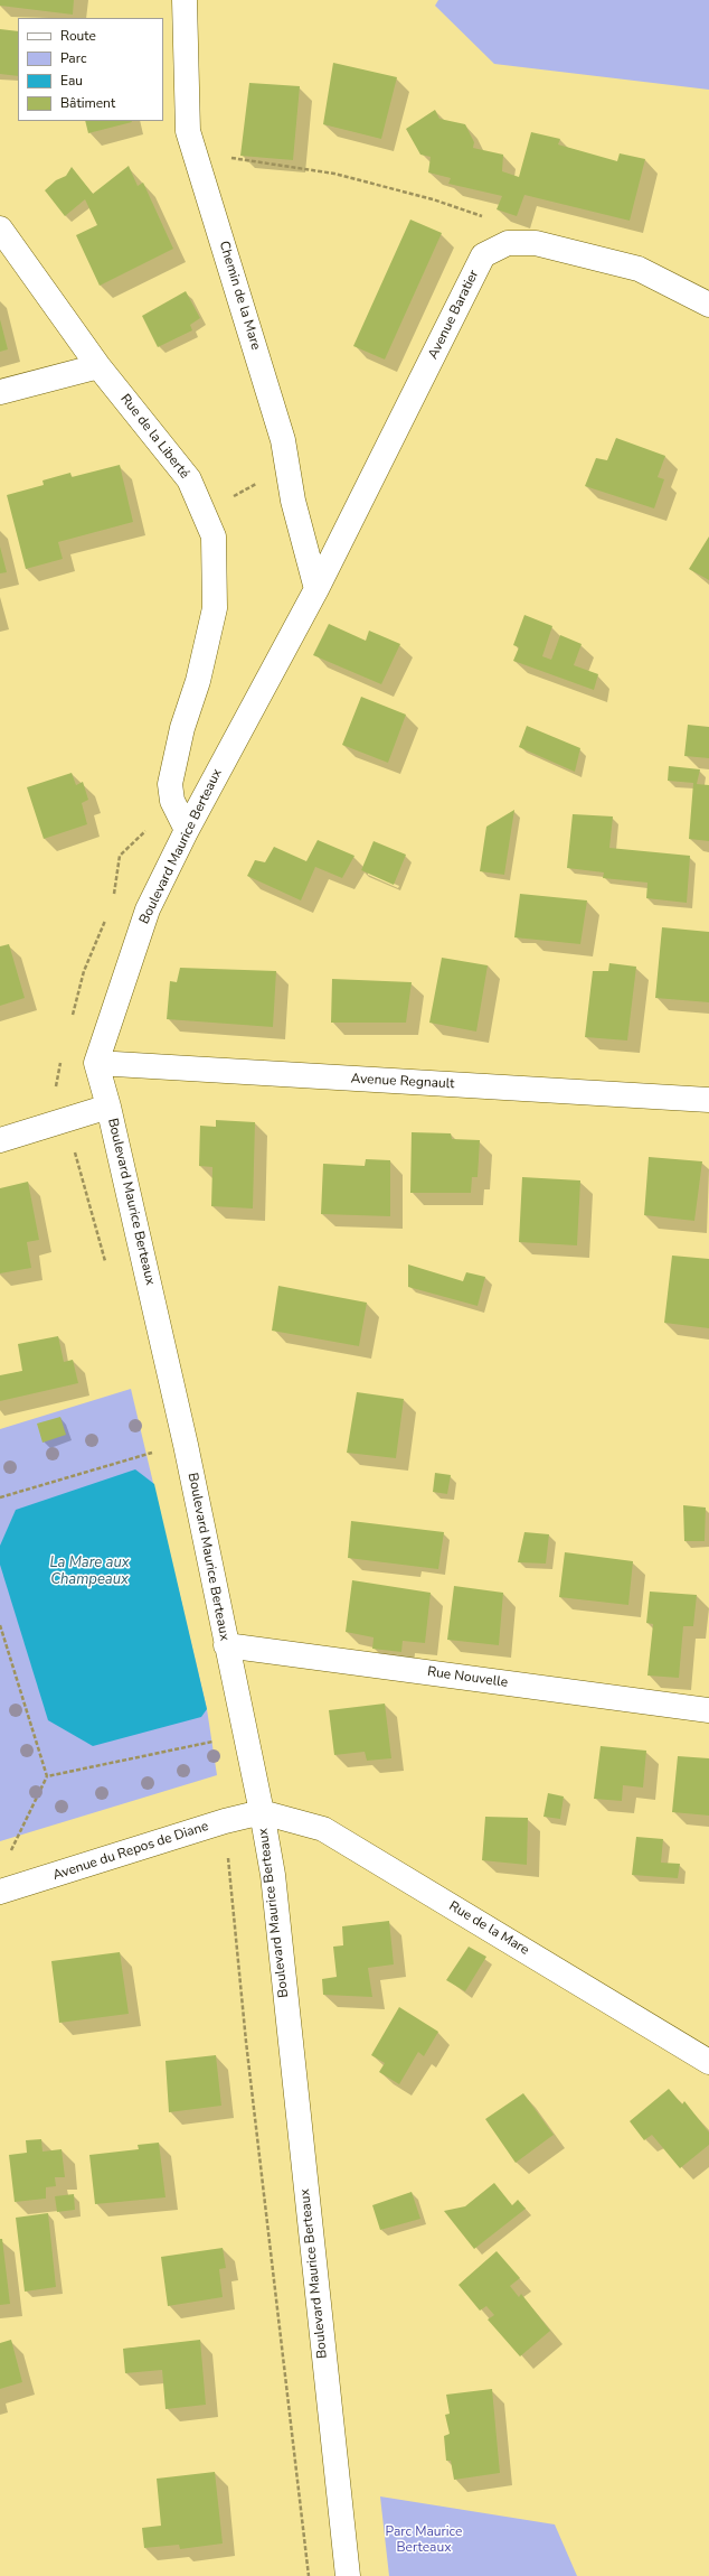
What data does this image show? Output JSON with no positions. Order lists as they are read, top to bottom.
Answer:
{
  "streets": {
    "street": [
      "Chemin de la Mare",
      "Avenue Baratier",
      "Rue de la Liberté",
      "Boulevard Maurice Berteaux",
      "Avenue Regnault",
      "Rue Nouvelle",
      "Avenue du Repos de Diane",
      "Rue de la Mare"
    ]
  },
  "crossings": [
    ["Chemin de la Mare", "Avenue Baratier"],
    ["Chemin de la Mare", "Boulevard Maurice Berteaux"],
    ["Avenue Baratier", "Boulevard Maurice Berteaux"],
    ["Rue de la Liberté", "Boulevard Maurice Berteaux"],
    ["Boulevard Maurice Berteaux", "Avenue Regnault"],
    ["Boulevard Maurice Berteaux", "Rue Nouvelle"],
    ["Boulevard Maurice Berteaux", "Avenue du Repos de Diane"],
    ["Boulevard Maurice Berteaux", "Rue de la Mare"],
    ["Avenue du Repos de Diane", "Rue de la Mare"]
  ],
  "water": ["La Mare aux Champeaux"],
  "parks": ["Parc Maurice Berteaux"],
  "legend": [
    "Route",
    "Parc",
    "Eau",
    "Bâtiment"
  ]
}
